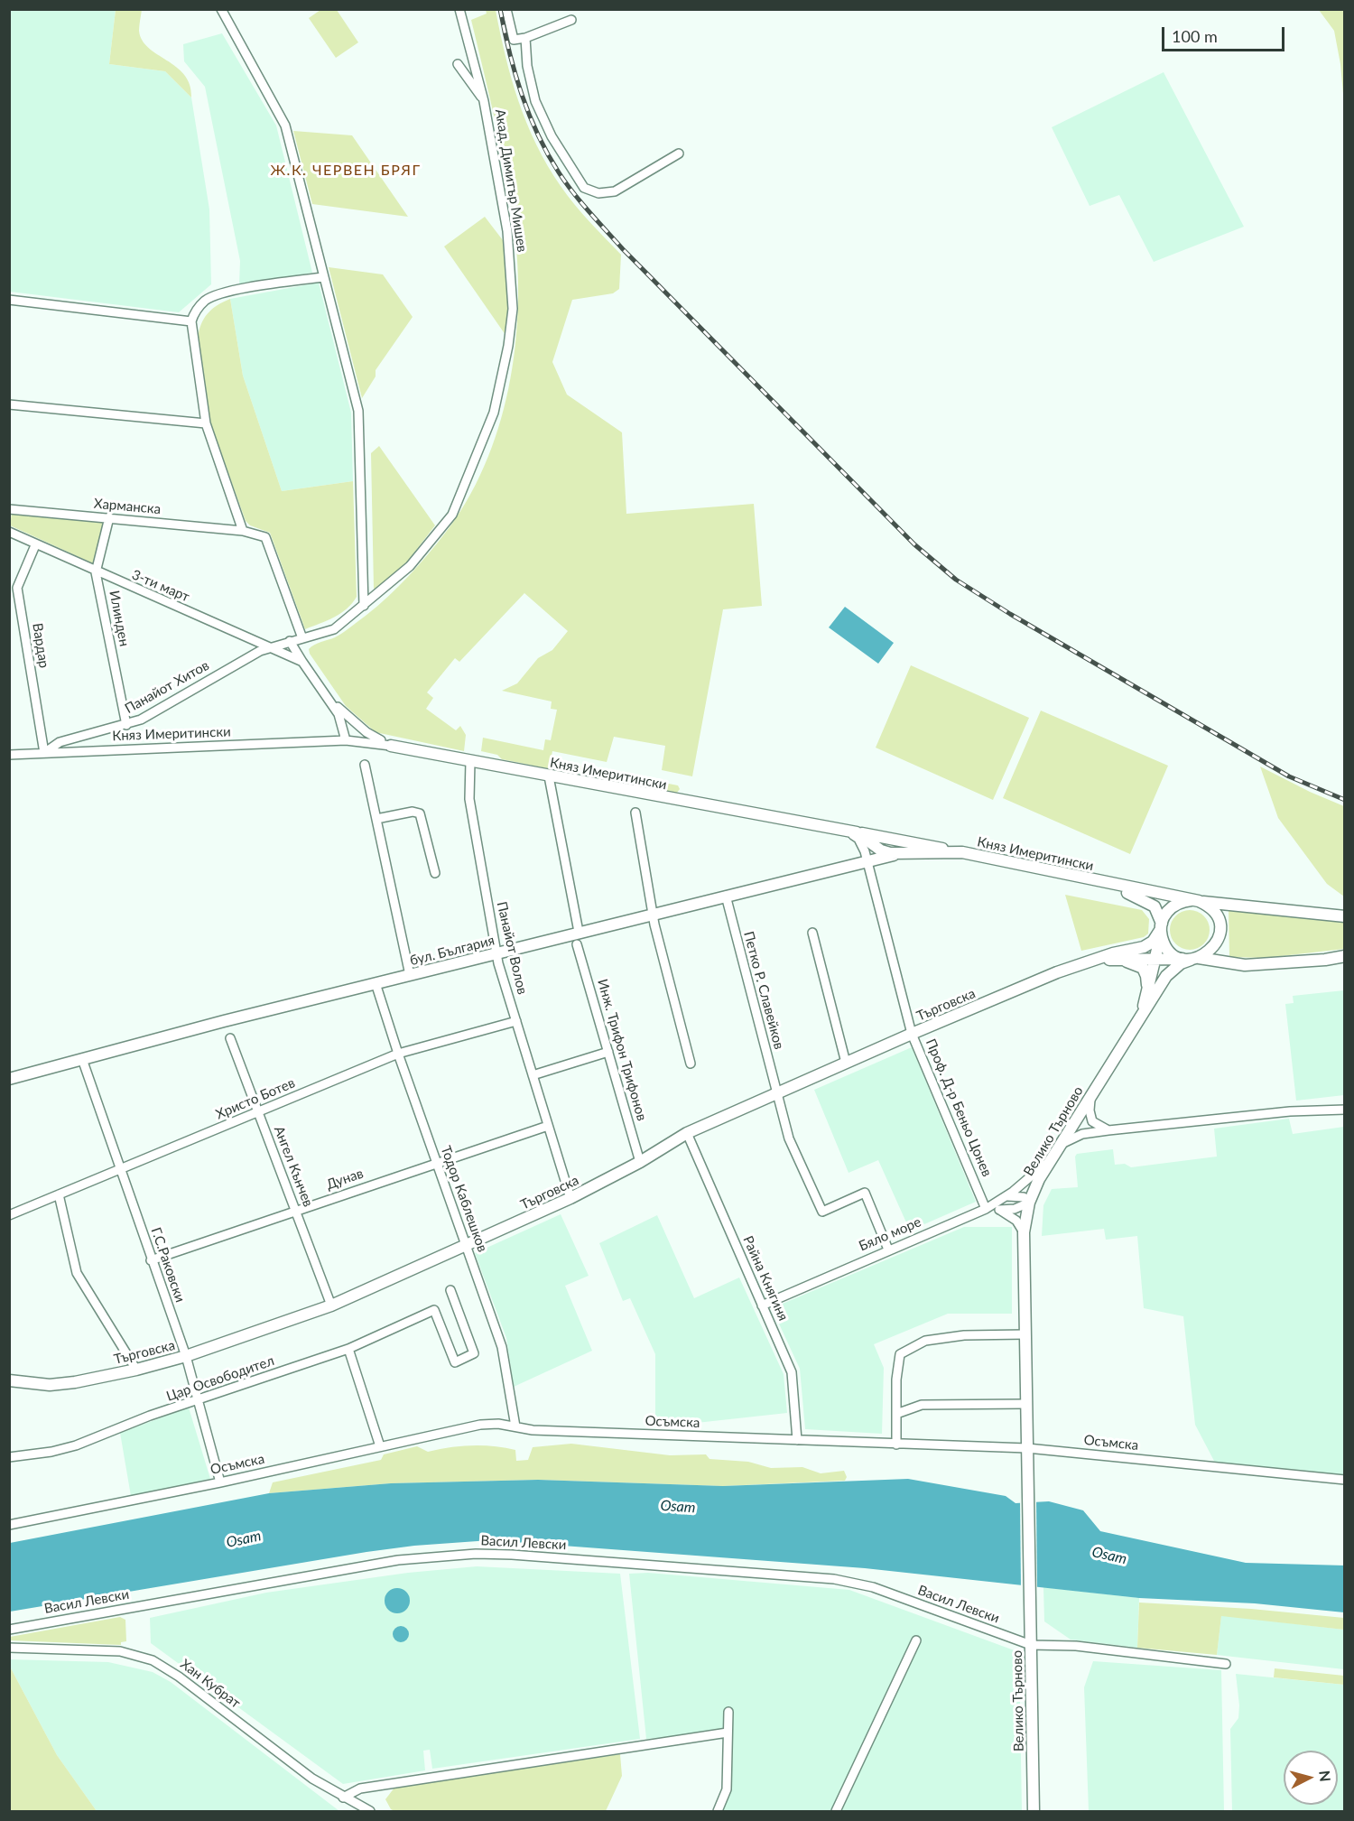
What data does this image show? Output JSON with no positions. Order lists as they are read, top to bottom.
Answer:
{
  "streets": {
    "street": [
      "Акад. Димитър Мишев",
      "Харманска",
      "3-ти март",
      "Илинден",
      "Вардар",
      "Панайот Хитов",
      "Княз Имеритински",
      "Панайот Волов",
      "бул. България",
      "Петко Р. Славейков",
      "Търговска",
      "Инж. Трифон Трифонов",
      "Христо Ботев",
      "Проф. Д-р Беньо Цонев",
      "Велико Търново",
      "Ангел Кънчев",
      "Дунав",
      "Тодор Каблешков",
      "Бяло море",
      "Г.С.Раковски",
      "Райна Княгиня",
      "Цар Освободител",
      "Осъмска",
      "Васил Левски",
      "Хан Кубрат"
    ]
  },
  "crossings": [
    ["Акад. Димитър Мишев", "3-ти март"],
    ["Акад. Димитър Мишев", "Панайот Хитов"],
    ["Харманска", "Илинден"],
    ["3-ти март", "Илинден"],
    ["3-ти март", "Вардар"],
    ["3-ти март", "Панайот Хитов"],
    ["Илинден", "Панайот Хитов"],
    ["Вардар", "Панайот Хитов"],
    ["Вардар", "Княз Имеритински"],
    ["Панайот Хитов", "Княз Имеритински"],
    ["Княз Имеритински", "Панайот Волов"],
    ["Княз Имеритински", "бул. България"],
    ["Княз Имеритински", "Проф. Д-р Беньо Цонев"],
    ["Княз Имеритински", "Велико Търново"],
    ["Панайот Волов", "бул. България"],
    ["Панайот Волов", "Търговска"],
    ["Панайот Волов", "Христо Ботев"],
    ["Панайот Волов", "Дунав"],
    ["бул. България", "Петко Р. Славейков"],
    ["бул. България", "Проф. Д-р Беньо Цонев"],
    ["бул. България", "Тодор Каблешков"],
    ["бул. България", "Г.С.Раковски"],
    ["Петко Р. Славейков", "Търговска"],
    ["Петко Р. Славейков", "Бяло море"],
    ["Търговска", "Инж. Трифон Трифонов"],
    ["Търговска", "Проф. Д-р Беньо Цонев"],
    ["Търговска", "Ангел Кънчев"],
    ["Търговска", "Тодор Каблешков"],
    ["Търговска", "Г.С.Раковски"],
    ["Търговска", "Райна Княгиня"],
    ["Христо Ботев", "Ангел Кънчев"],
    ["Христо Ботев", "Тодор Каблешков"],
    ["Христо Ботев", "Г.С.Раковски"],
    ["Проф. Д-р Беньо Цонев", "Бяло море"],
    ["Велико Търново", "Бяло море"],
    ["Велико Търново", "Осъмска"],
    ["Велико Търново", "Васил Левски"],
    ["Ангел Кънчев", "Дунав"],
    ["Дунав", "Тодор Каблешков"],
    ["Дунав", "Г.С.Раковски"],
    ["Тодор Каблешков", "Осъмска"],
    ["Бяло море", "Райна Княгиня"],
    ["Г.С.Раковски", "Цар Освободител"],
    ["Г.С.Раковски", "Осъмска"],
    ["Райна Княгиня", "Осъмска"]
  ],
  "districts": ["Ж.К. ЧЕРВЕН БРЯГ"],
  "water": ["Osam"],
  "scale_bar": "100 m",
  "north": "right"
}
